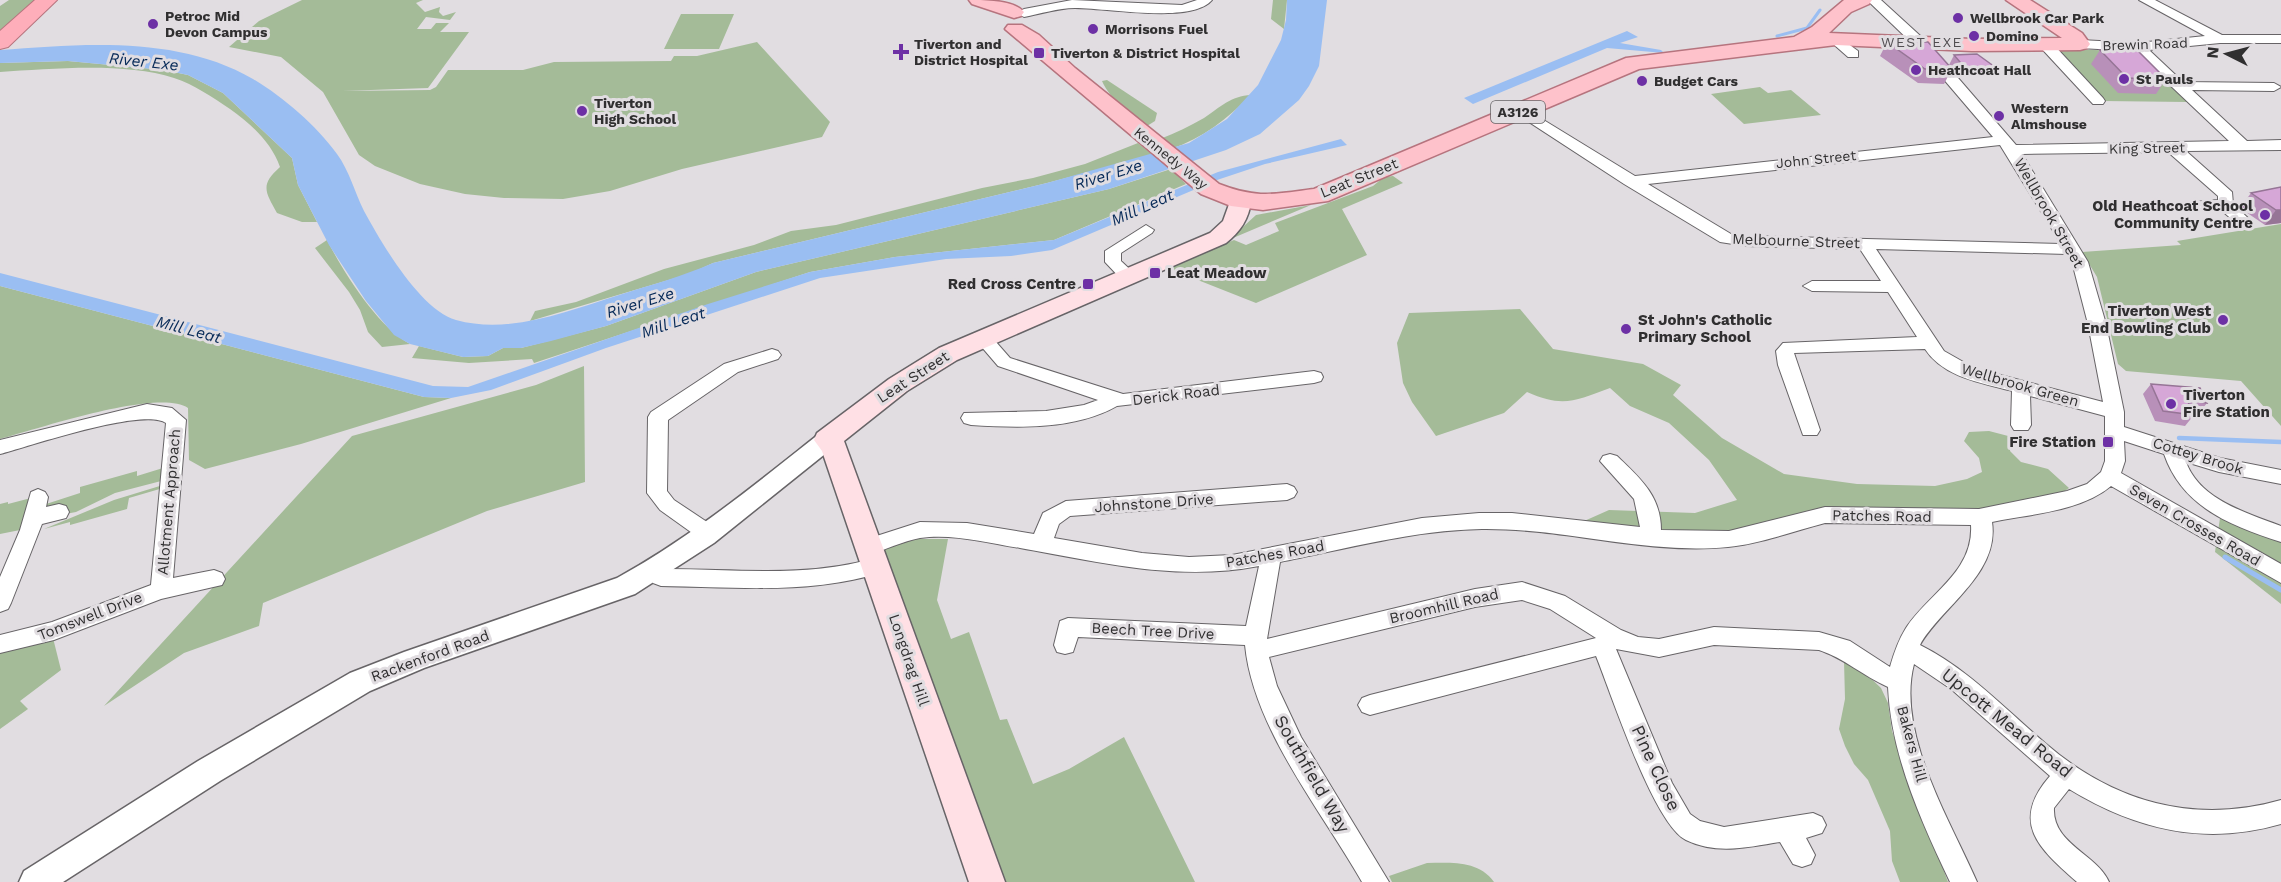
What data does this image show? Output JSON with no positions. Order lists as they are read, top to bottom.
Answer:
{
  "streets": {
    "main road": [
      "A3126",
      "Kennedy Way",
      "Leat Street",
      "Longdrag Hill"
    ],
    "street": [
      "Brewin Road",
      "King Street",
      "John Street",
      "Wellbrook Street",
      "Melbourne Street",
      "Wellbrook Green",
      "Derick Road",
      "Cottey Brook",
      "Allotment Approach",
      "Johnstone Drive",
      "Patches Road",
      "Seven Crosses Road",
      "Broomhill Road",
      "Tomswell Drive",
      "Beech Tree Drive",
      "Rackenford Road",
      "Upcott Mead Road",
      "Bakers Hill",
      "Pine Close",
      "Southfield Way"
    ]
  },
  "crossings": [
    ["Brewin Road", "A3126"],
    ["A3126", "Leat Street"],
    ["A3126", "Wellbrook Street"],
    ["King Street", "John Street"],
    ["King Street", "Wellbrook Street"],
    ["Kennedy Way", "Leat Street"],
    ["John Street", "Wellbrook Street"],
    ["John Street", "Melbourne Street"],
    ["Leat Street", "Melbourne Street"],
    ["Leat Street", "Derick Road"],
    ["Leat Street", "Rackenford Road"],
    ["Leat Street", "Longdrag Hill"],
    ["Wellbrook Street", "Melbourne Street"],
    ["Wellbrook Street", "Wellbrook Green"],
    ["Wellbrook Street", "Cottey Brook"],
    ["Wellbrook Street", "Patches Road"],
    ["Wellbrook Street", "Seven Crosses Road"],
    ["Melbourne Street", "Wellbrook Green"],
    ["Wellbrook Green", "Cottey Brook"],
    ["Allotment Approach", "Tomswell Drive"],
    ["Johnstone Drive", "Patches Road"],
    ["Patches Road", "Seven Crosses Road"],
    ["Patches Road", "Rackenford Road"],
    ["Patches Road", "Longdrag Hill"],
    ["Patches Road", "Bakers Hill"],
    ["Patches Road", "Southfield Way"],
    ["Broomhill Road", "Beech Tree Drive"],
    ["Broomhill Road", "Bakers Hill"],
    ["Broomhill Road", "Pine Close"],
    ["Broomhill Road", "Southfield Way"],
    ["Beech Tree Drive", "Southfield Way"],
    ["Rackenford Road", "Longdrag Hill"],
    ["Upcott Mead Road", "Bakers Hill"]
  ],
  "districts": ["WEST EXE"],
  "water": ["River Exe", "Mill Leat"],
  "places": {
    "other": [
      "Wellbrook Car Park",
      "Petroc Mid Devon Campus",
      "Morrisons Fuel",
      "Domino",
      "Heathcoat Hall",
      "St Pauls",
      "Budget Cars",
      "Tiverton High School",
      "Western Almshouse",
      "Old Heathcoat School Community Centre",
      "Tiverton West End Bowling Club",
      "St John's Catholic Primary School",
      "Tiverton Fire Station"
    ],
    "health": ["Tiverton and District Hospital"],
    "transit": [
      "Tiverton & District Hospital",
      "Leat Meadow",
      "Red Cross Centre",
      "Fire Station"
    ]
  },
  "north": "left"
}
